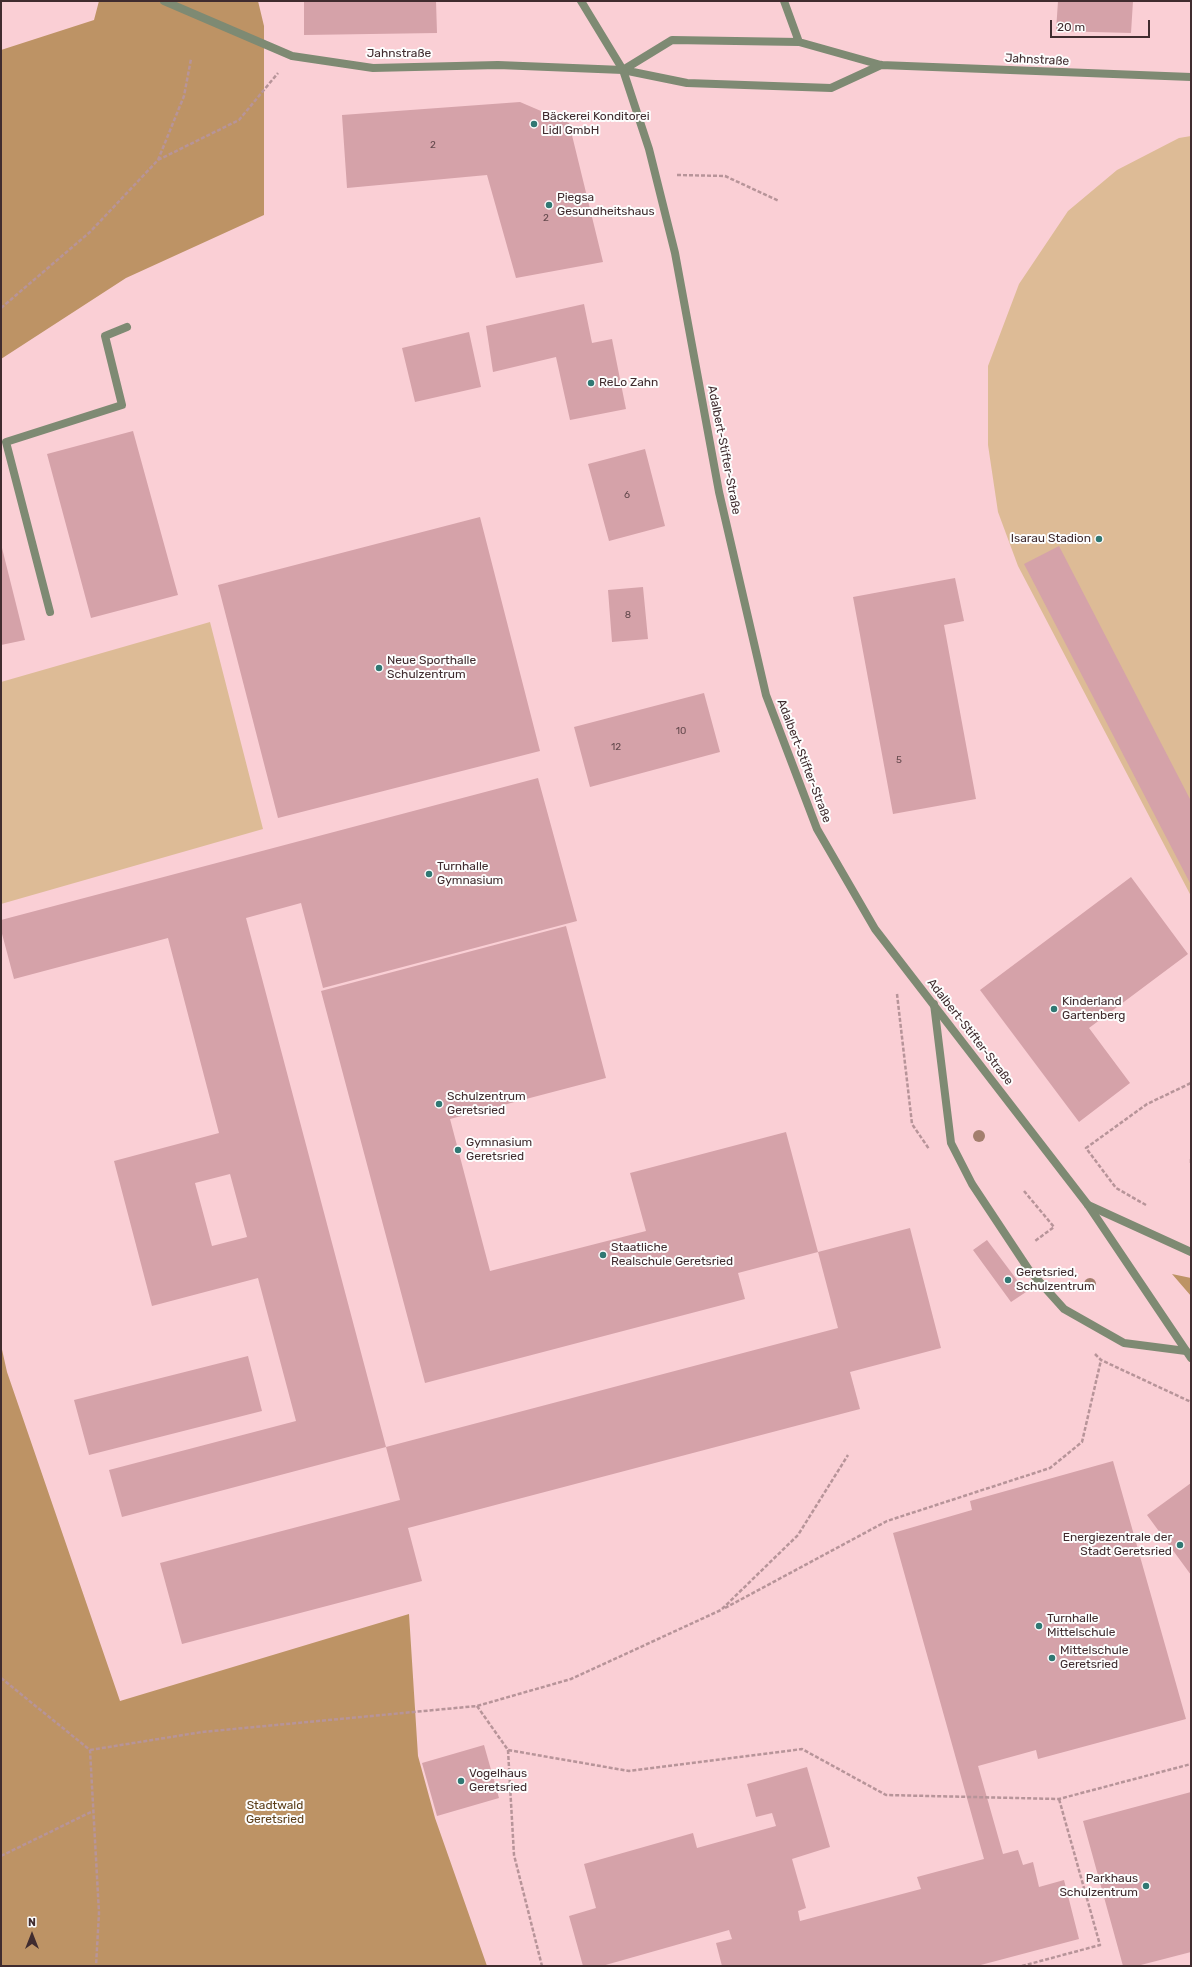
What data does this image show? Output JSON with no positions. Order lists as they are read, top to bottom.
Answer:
{
  "streets": {
    "street": ["Jahnstraße", "Adalbert-Stifter-Straße"]
  },
  "crossings": [
    ["Jahnstraße", "Adalbert-Stifter-Straße"]
  ],
  "parks": ["Stadtwald Geretsried"],
  "places": [
    "Bäckerei Konditorei Lidl GmbH",
    "Piegsa Gesundheitshaus",
    "ReLo Zahn",
    "Isarau Stadion",
    "Neue Sporthalle Schulzentrum",
    "Turnhalle Gymnasium",
    "Kinderland Gartenberg",
    "Schulzentrum Geretsried",
    "Gymnasium Geretsried",
    "Staatliche Realschule Geretsried",
    "Geretsried, Schulzentrum",
    "Energiezentrale der Stadt Geretsried",
    "Turnhalle Mittelschule",
    "Mittelschule Geretsried",
    "Vogelhaus Geretsried",
    "Parkhaus Schulzentrum"
  ],
  "house_numbers": [
    "2",
    "2",
    "6",
    "8",
    "10",
    "12",
    "5"
  ],
  "scale_bar": "20 m",
  "north": "top"
}
